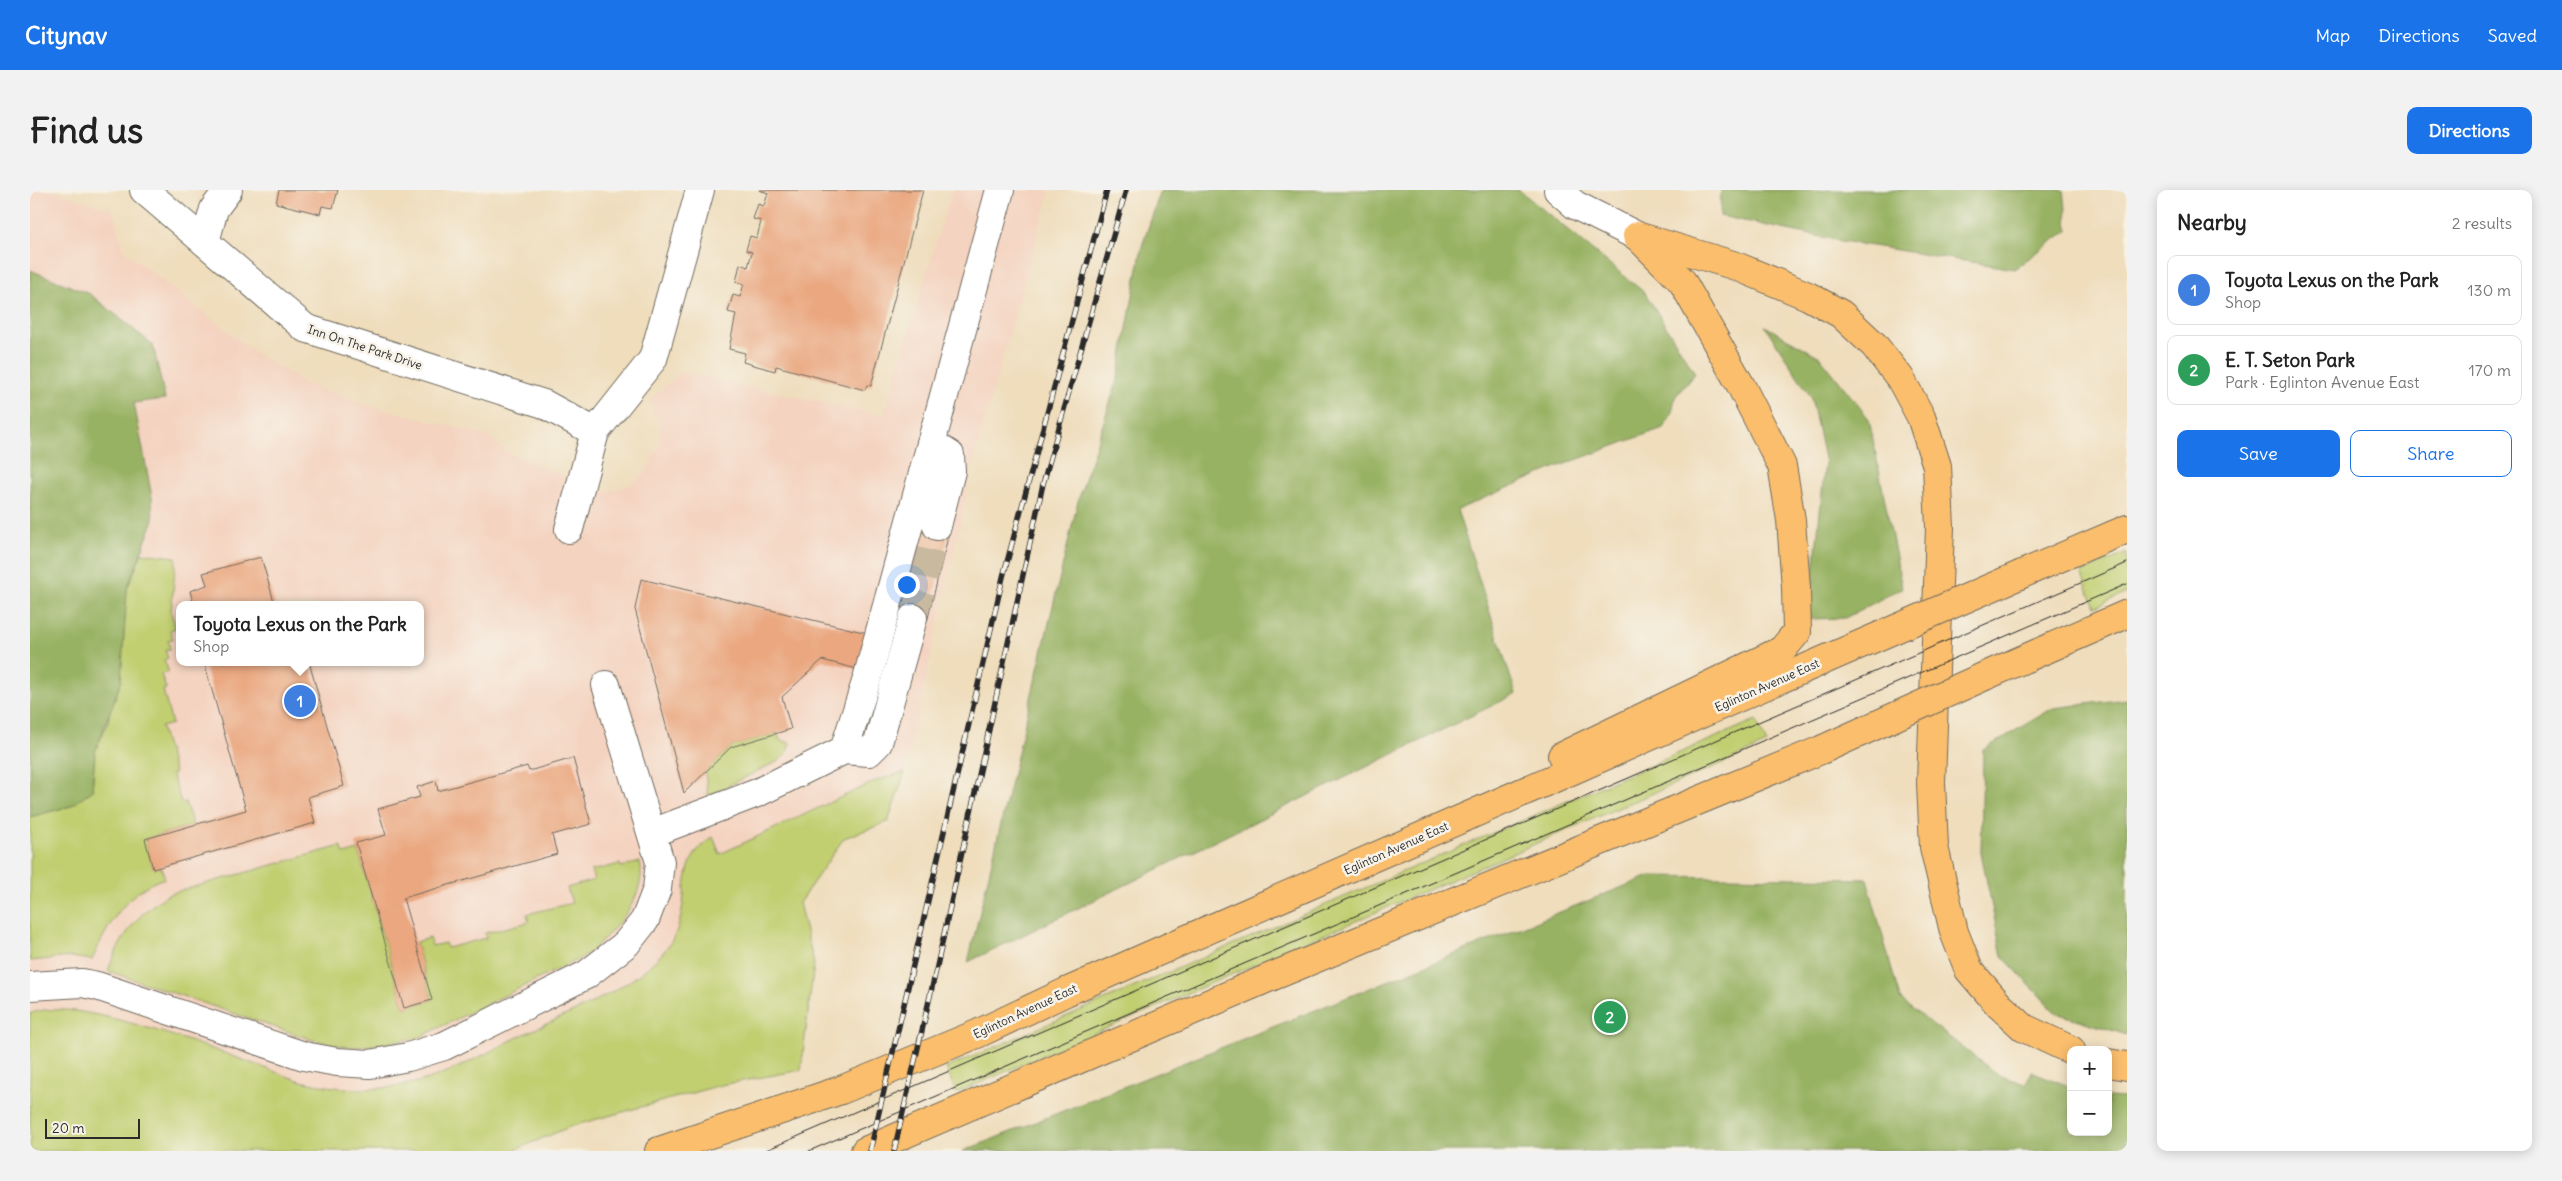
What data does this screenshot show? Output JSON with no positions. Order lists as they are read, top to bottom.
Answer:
{
  "streets": {
    "main road": ["Eglinton Avenue East"],
    "street": ["Inn On The Park Drive"]
  },
  "scale_bar": "20 m",
  "page": {
    "header": "Citynav",
    "nav": ["Map", "Directions", "Saved"],
    "buttons": [
      "Directions",
      ["Save", "Share"]
    ],
    "title": "Find us",
    "heading": ["Nearby", "2 results"],
    "list": [
      {
        "mark": "1",
        "name": "Toyota Lexus on the Park",
        "note": "Shop",
        "value": "130 m"
      },
      {
        "mark": "2",
        "name": "E. T. Seton Park",
        "note": "Park · Eglinton Avenue East",
        "value": "170 m"
      }
    ],
    "popup": ["Toyota Lexus on the Park", "Shop"],
    "pins": ["1", "2"],
    "map_buttons": ["+", "−"],
    "scale": "20 m"
  }
}
